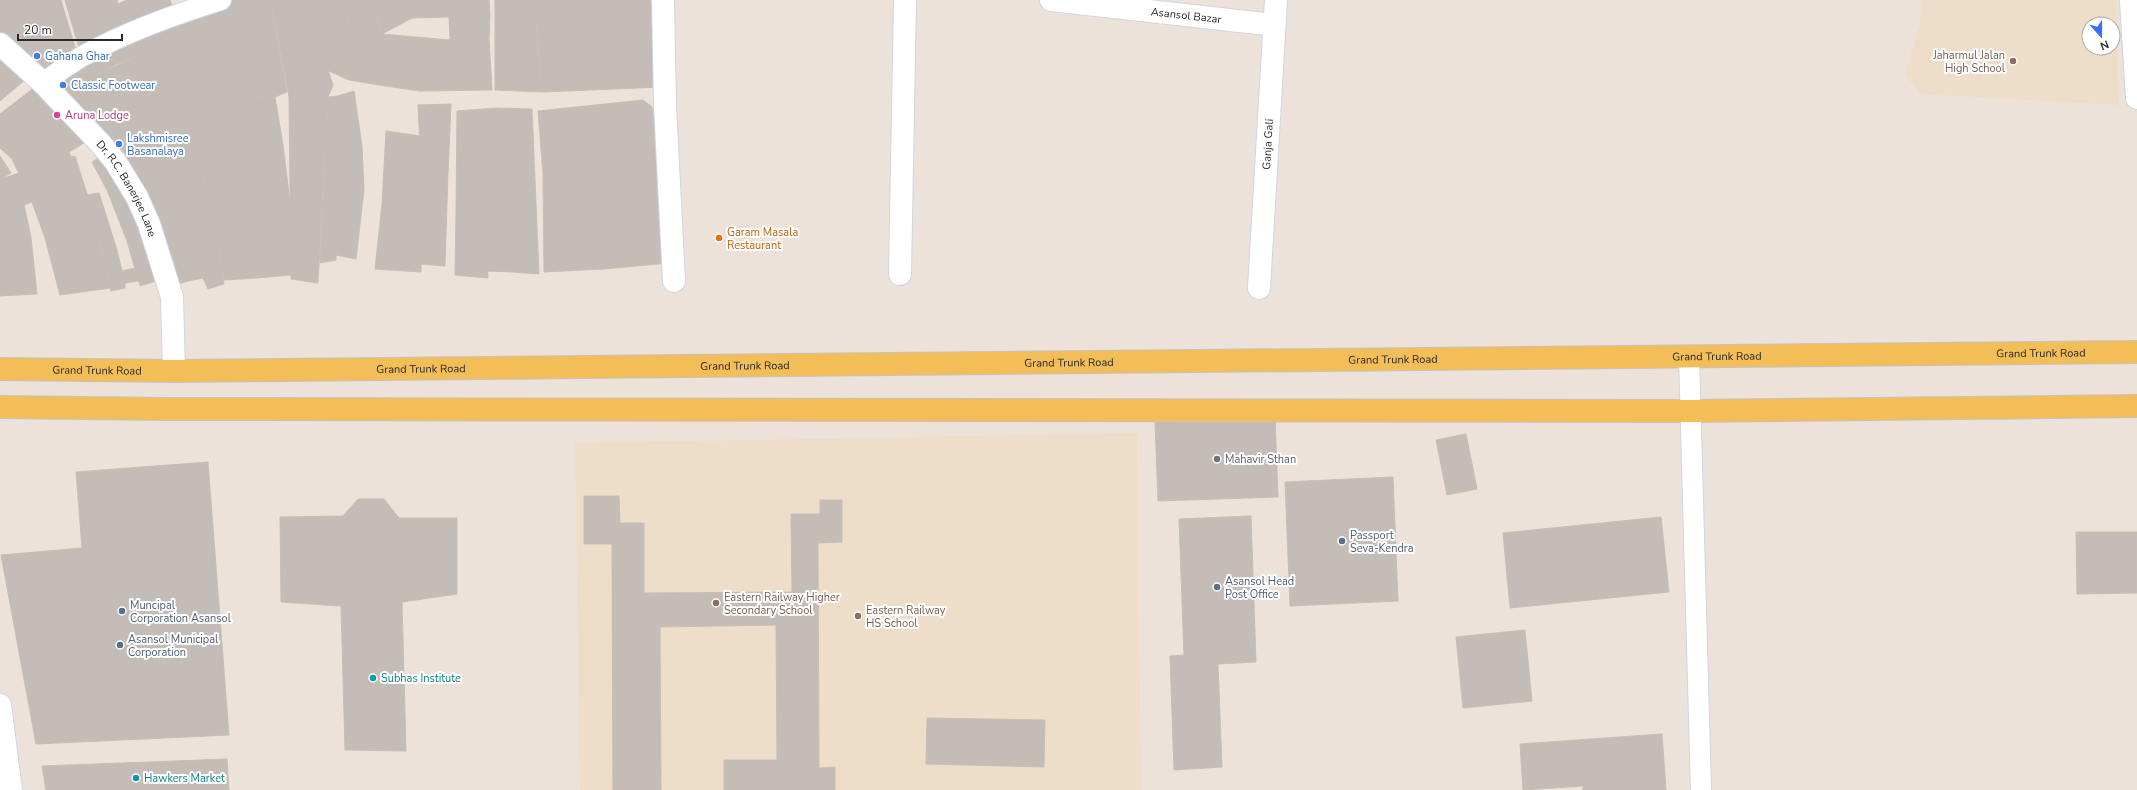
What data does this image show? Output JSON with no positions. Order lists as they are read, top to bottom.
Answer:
{
  "streets": {
    "main road": ["Grand Trunk Road"],
    "street": ["Asansol Bazar", "Ganja Gali", "Dr. R.C. Banerjee Lane"]
  },
  "crossings": [
    ["Asansol Bazar", "Ganja Gali"],
    ["Dr. R.C. Banerjee Lane", "Grand Trunk Road"]
  ],
  "places": [
    "Gahana Ghar",
    "Jaharmul Jalan High School",
    "Classic Footwear",
    "Aruna Lodge",
    "Lakshmisree Basanalaya",
    "Garam Masala Restaurant",
    "Mahavir Sthan",
    "Passport Seva-Kendra",
    "Asansol Head Post Office",
    "Eastern Railway Higher Secondary School",
    "Muncipal Corporation Asansol",
    "Eastern Railway HS School",
    "Asansol Municipal Corporation",
    "Subhas Institute",
    "Hawkers Market"
  ],
  "scale_bar": "20 m",
  "north": "bottom"
}
